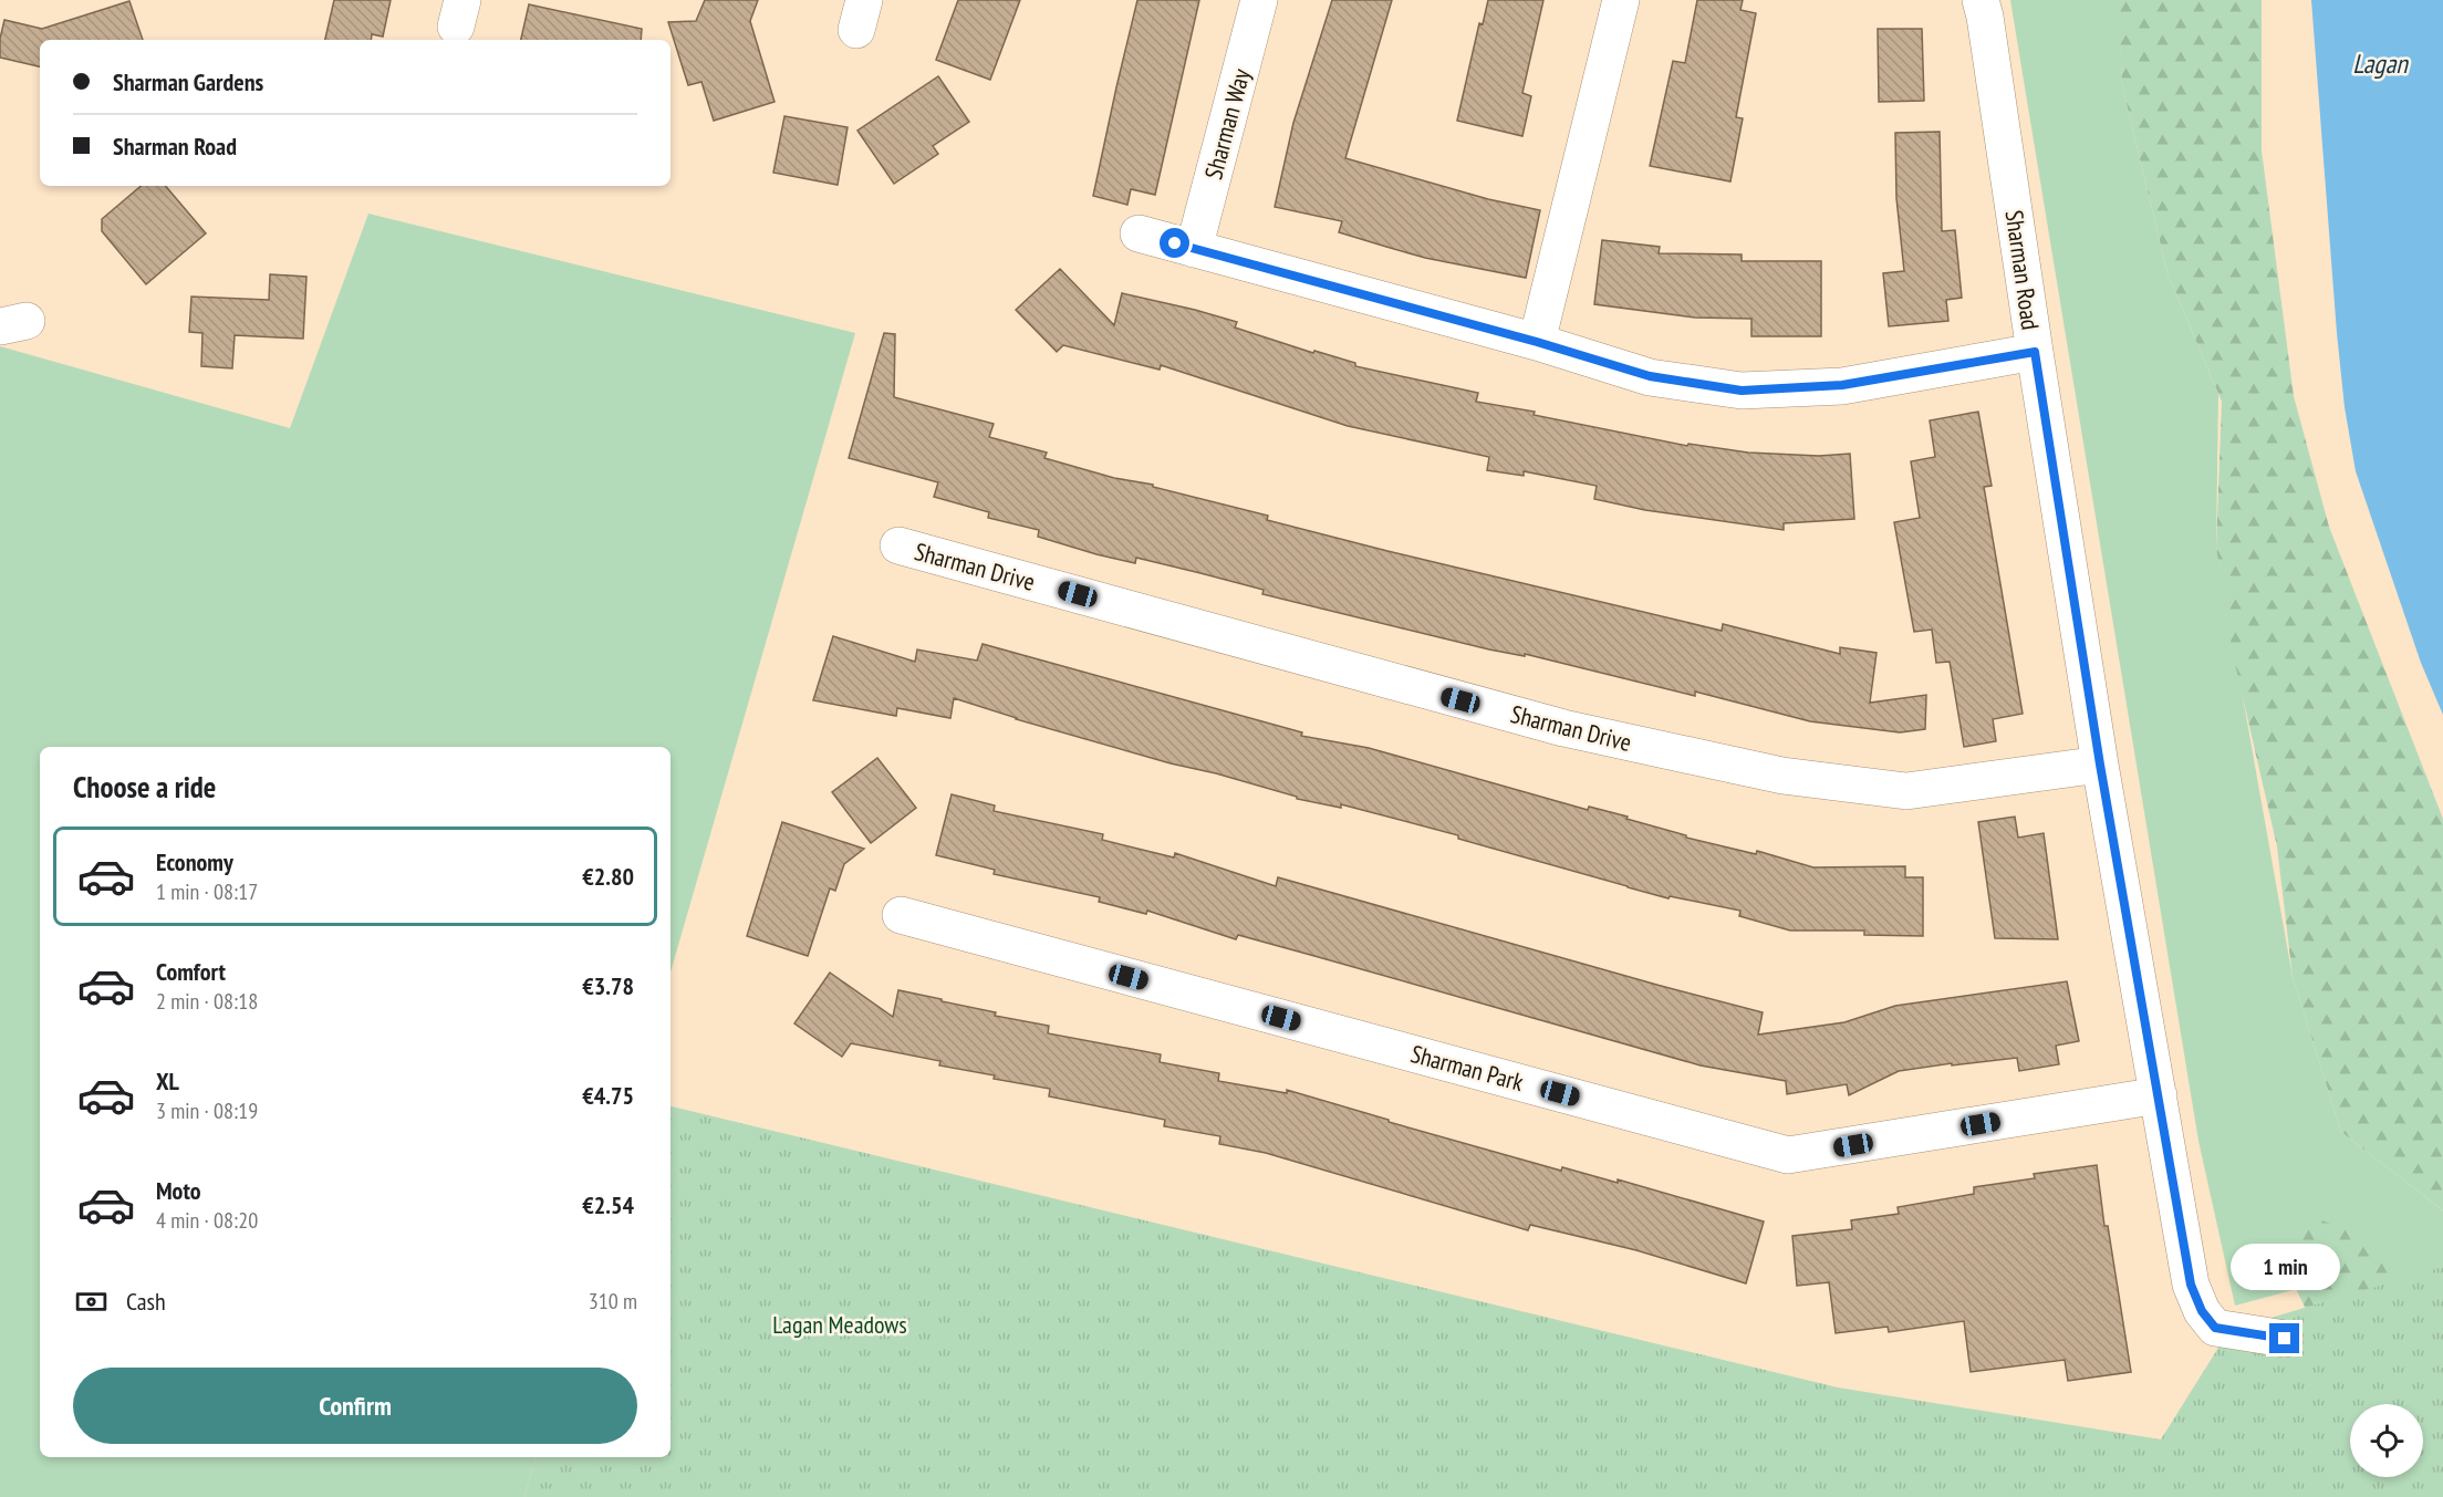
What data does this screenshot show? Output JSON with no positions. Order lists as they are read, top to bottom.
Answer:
{
  "streets": {
    "street": [
      "Sharman Way",
      "Sharman Road",
      "Sharman Drive",
      "Sharman Park"
    ]
  },
  "crossings": [
    ["Sharman Road", "Sharman Drive"],
    ["Sharman Road", "Sharman Park"]
  ],
  "water": ["Lagan"],
  "parks": ["Lagan Meadows"],
  "page": {
    "banner": ["Sharman Gardens", "Sharman Road"],
    "heading": "Choose a ride",
    "list": [
      {
        "name": "Economy",
        "note": "1 min · 08:17",
        "value": "€2.80"
      },
      {
        "name": "Comfort",
        "note": "2 min · 08:18",
        "value": "€3.78"
      },
      {
        "name": "XL",
        "note": "3 min · 08:19",
        "value": "€4.75"
      },
      {
        "name": "Moto",
        "note": "4 min · 08:20",
        "value": "€2.54"
      }
    ],
    "bubble": "1 min",
    "pay": ["Cash", "310 m"],
    "buttons": "Confirm"
  }
}
